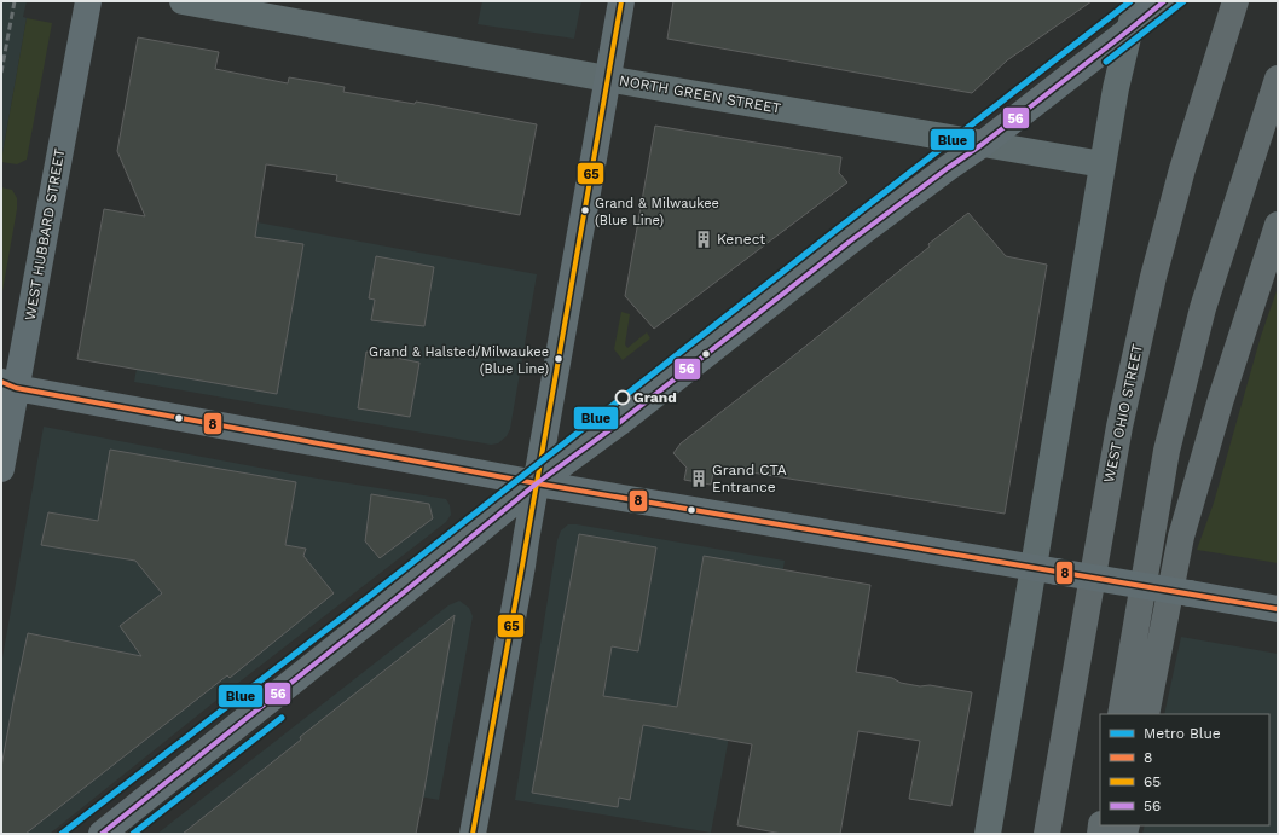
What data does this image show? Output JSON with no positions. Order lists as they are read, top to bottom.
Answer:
{
  "streets": {
    "highway": ["WEST OHIO STREET"],
    "main road": ["WEST HUBBARD STREET"],
    "street": ["NORTH GREEN STREET"]
  },
  "places": {
    "other": ["Grand & Milwaukee (Blue Line)", "Grand & Halsted/Milwaukee (Blue Line)", "Grand"],
    "building": ["Kenect", "Grand CTA Entrance"]
  },
  "lines": [
    "metro line Blue",
    "transit line 65",
    "transit line 56",
    "transit line 8"
  ],
  "legend": [
    "Metro Blue",
    "8",
    "65",
    "56"
  ]
}
